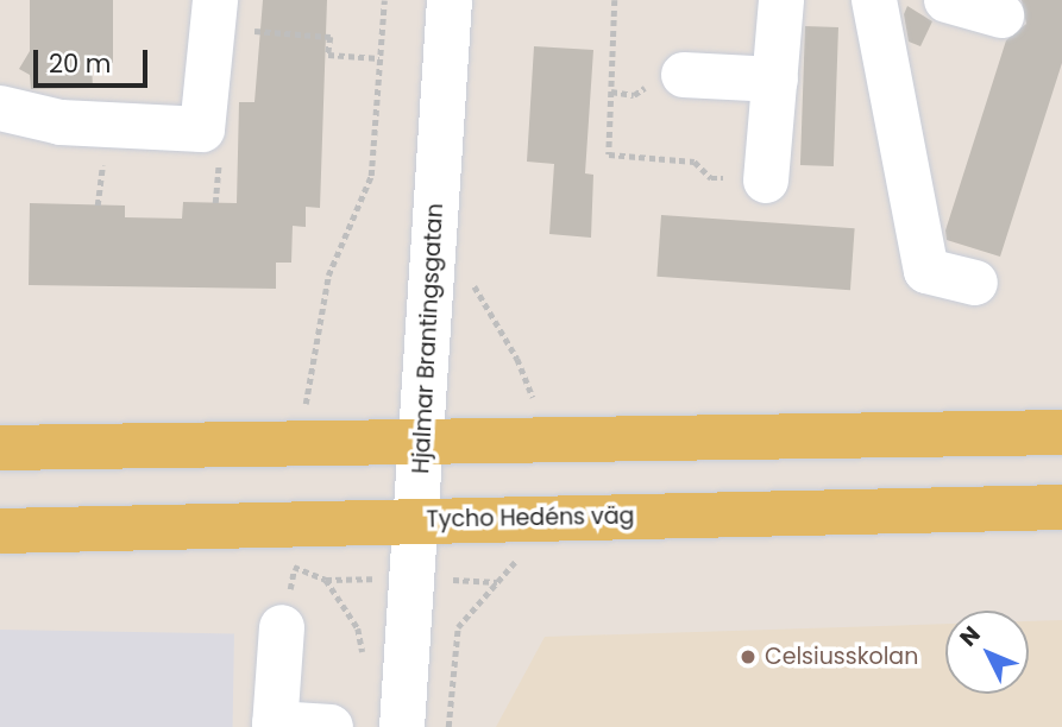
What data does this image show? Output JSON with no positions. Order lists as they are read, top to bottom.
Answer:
{
  "streets": {
    "main road": ["Tycho Hedéns väg"],
    "street": ["Hjalmar Brantingsgatan"]
  },
  "crossings": [
    ["Hjalmar Brantingsgatan", "Tycho Hedéns väg"]
  ],
  "places": ["Celsiusskolan"],
  "scale_bar": "20 m",
  "north": "top left"
}
